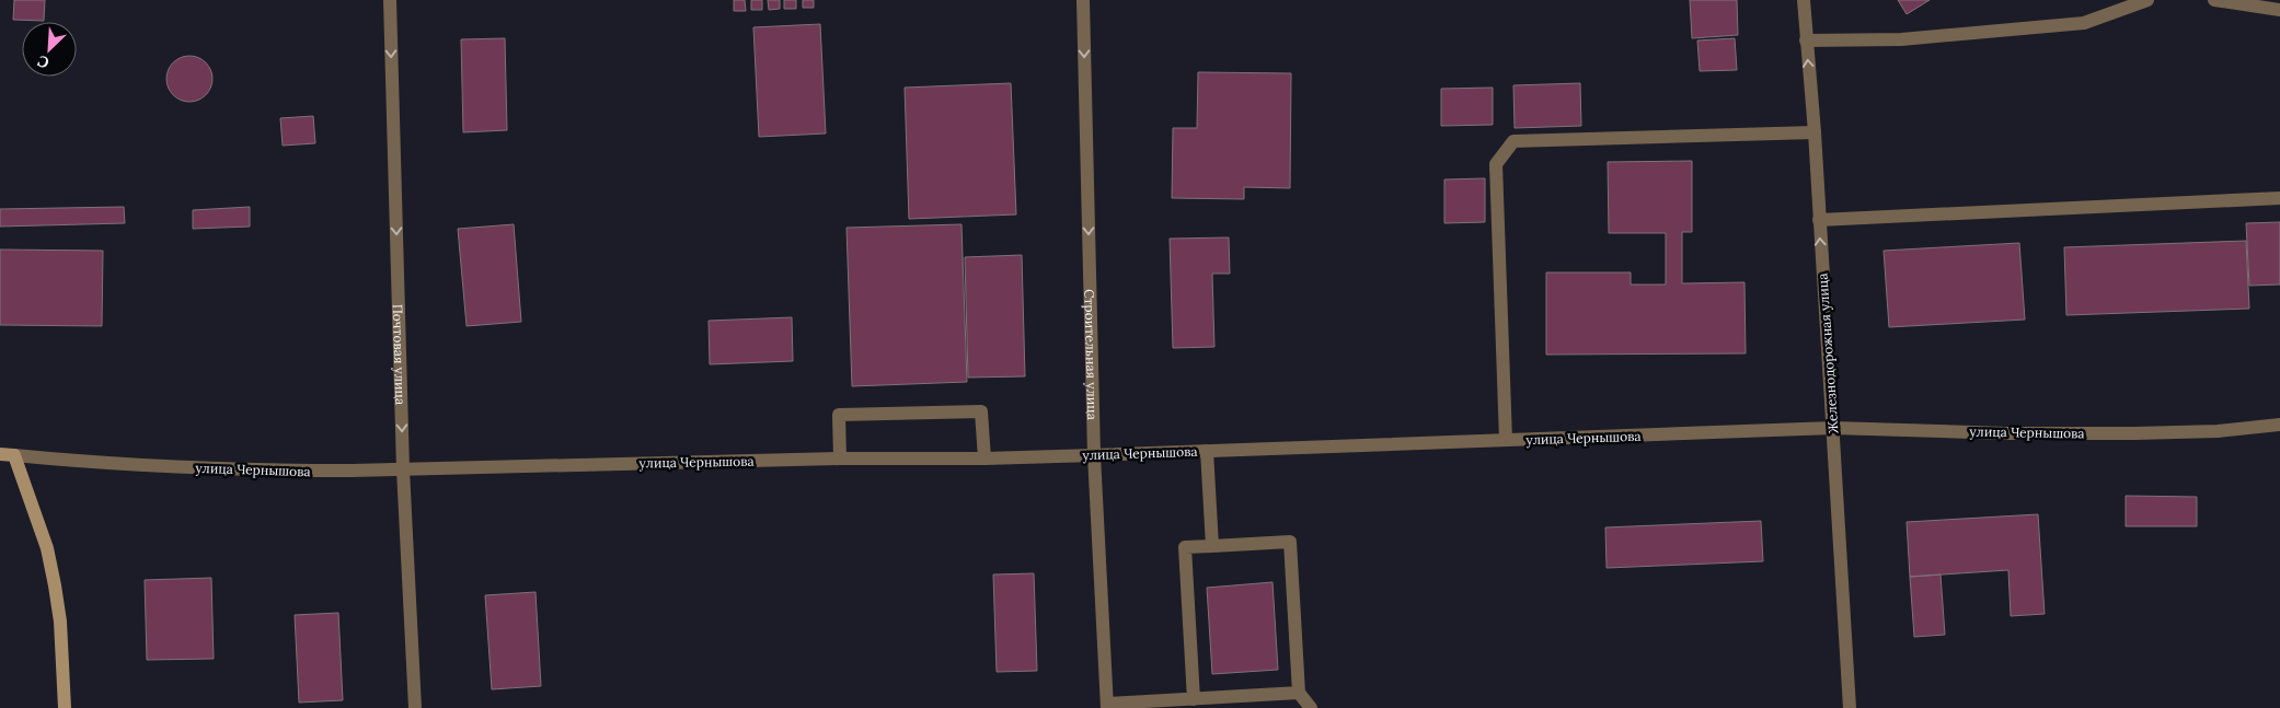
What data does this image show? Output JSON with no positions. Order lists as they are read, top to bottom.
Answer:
{
  "streets": {
    "street": [
      "Железнодорожная улица",
      "Почтовая улица",
      "Строительная улица",
      "улица Чернышова"
    ]
  },
  "crossings": [
    ["Железнодорожная улица", "улица Чернышова"],
    ["Почтовая улица", "улица Чернышова"],
    ["Строительная улица", "улица Чернышова"]
  ],
  "one_way": ["Железнодорожная улица", "Почтовая улица", "Строительная улица"],
  "north": "bottom left"
}
